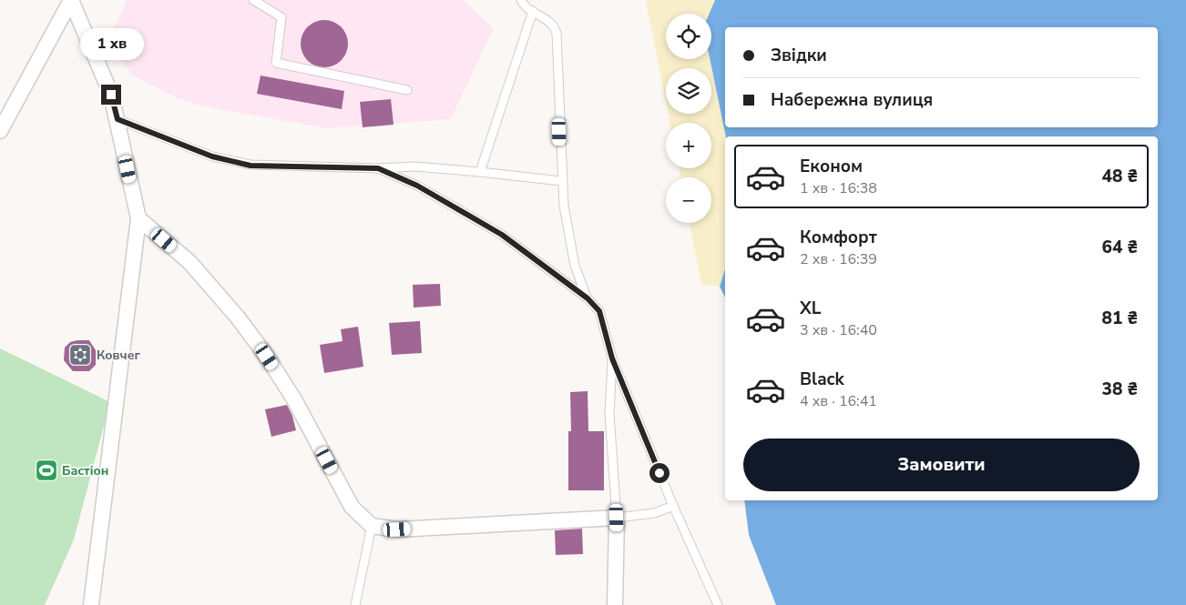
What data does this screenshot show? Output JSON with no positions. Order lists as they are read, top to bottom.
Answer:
{
  "places": {
    "synagogue": ["Ковчег"],
    "sports": ["Бастіон"]
  },
  "page": {
    "map_buttons": ["+", "−"],
    "banner": ["Звідки", "Набережна вулиця"],
    "bubble": "1 хв",
    "list": [
      {
        "name": "Економ",
        "note": "1 хв · 16:38",
        "value": "48 ₴"
      },
      {
        "name": "Комфорт",
        "note": "2 хв · 16:39",
        "value": "64 ₴"
      },
      {
        "name": "XL",
        "note": "3 хв · 16:40",
        "value": "81 ₴"
      },
      {
        "name": "Black",
        "note": "4 хв · 16:41",
        "value": "38 ₴"
      }
    ],
    "buttons": "Замовити"
  }
}
